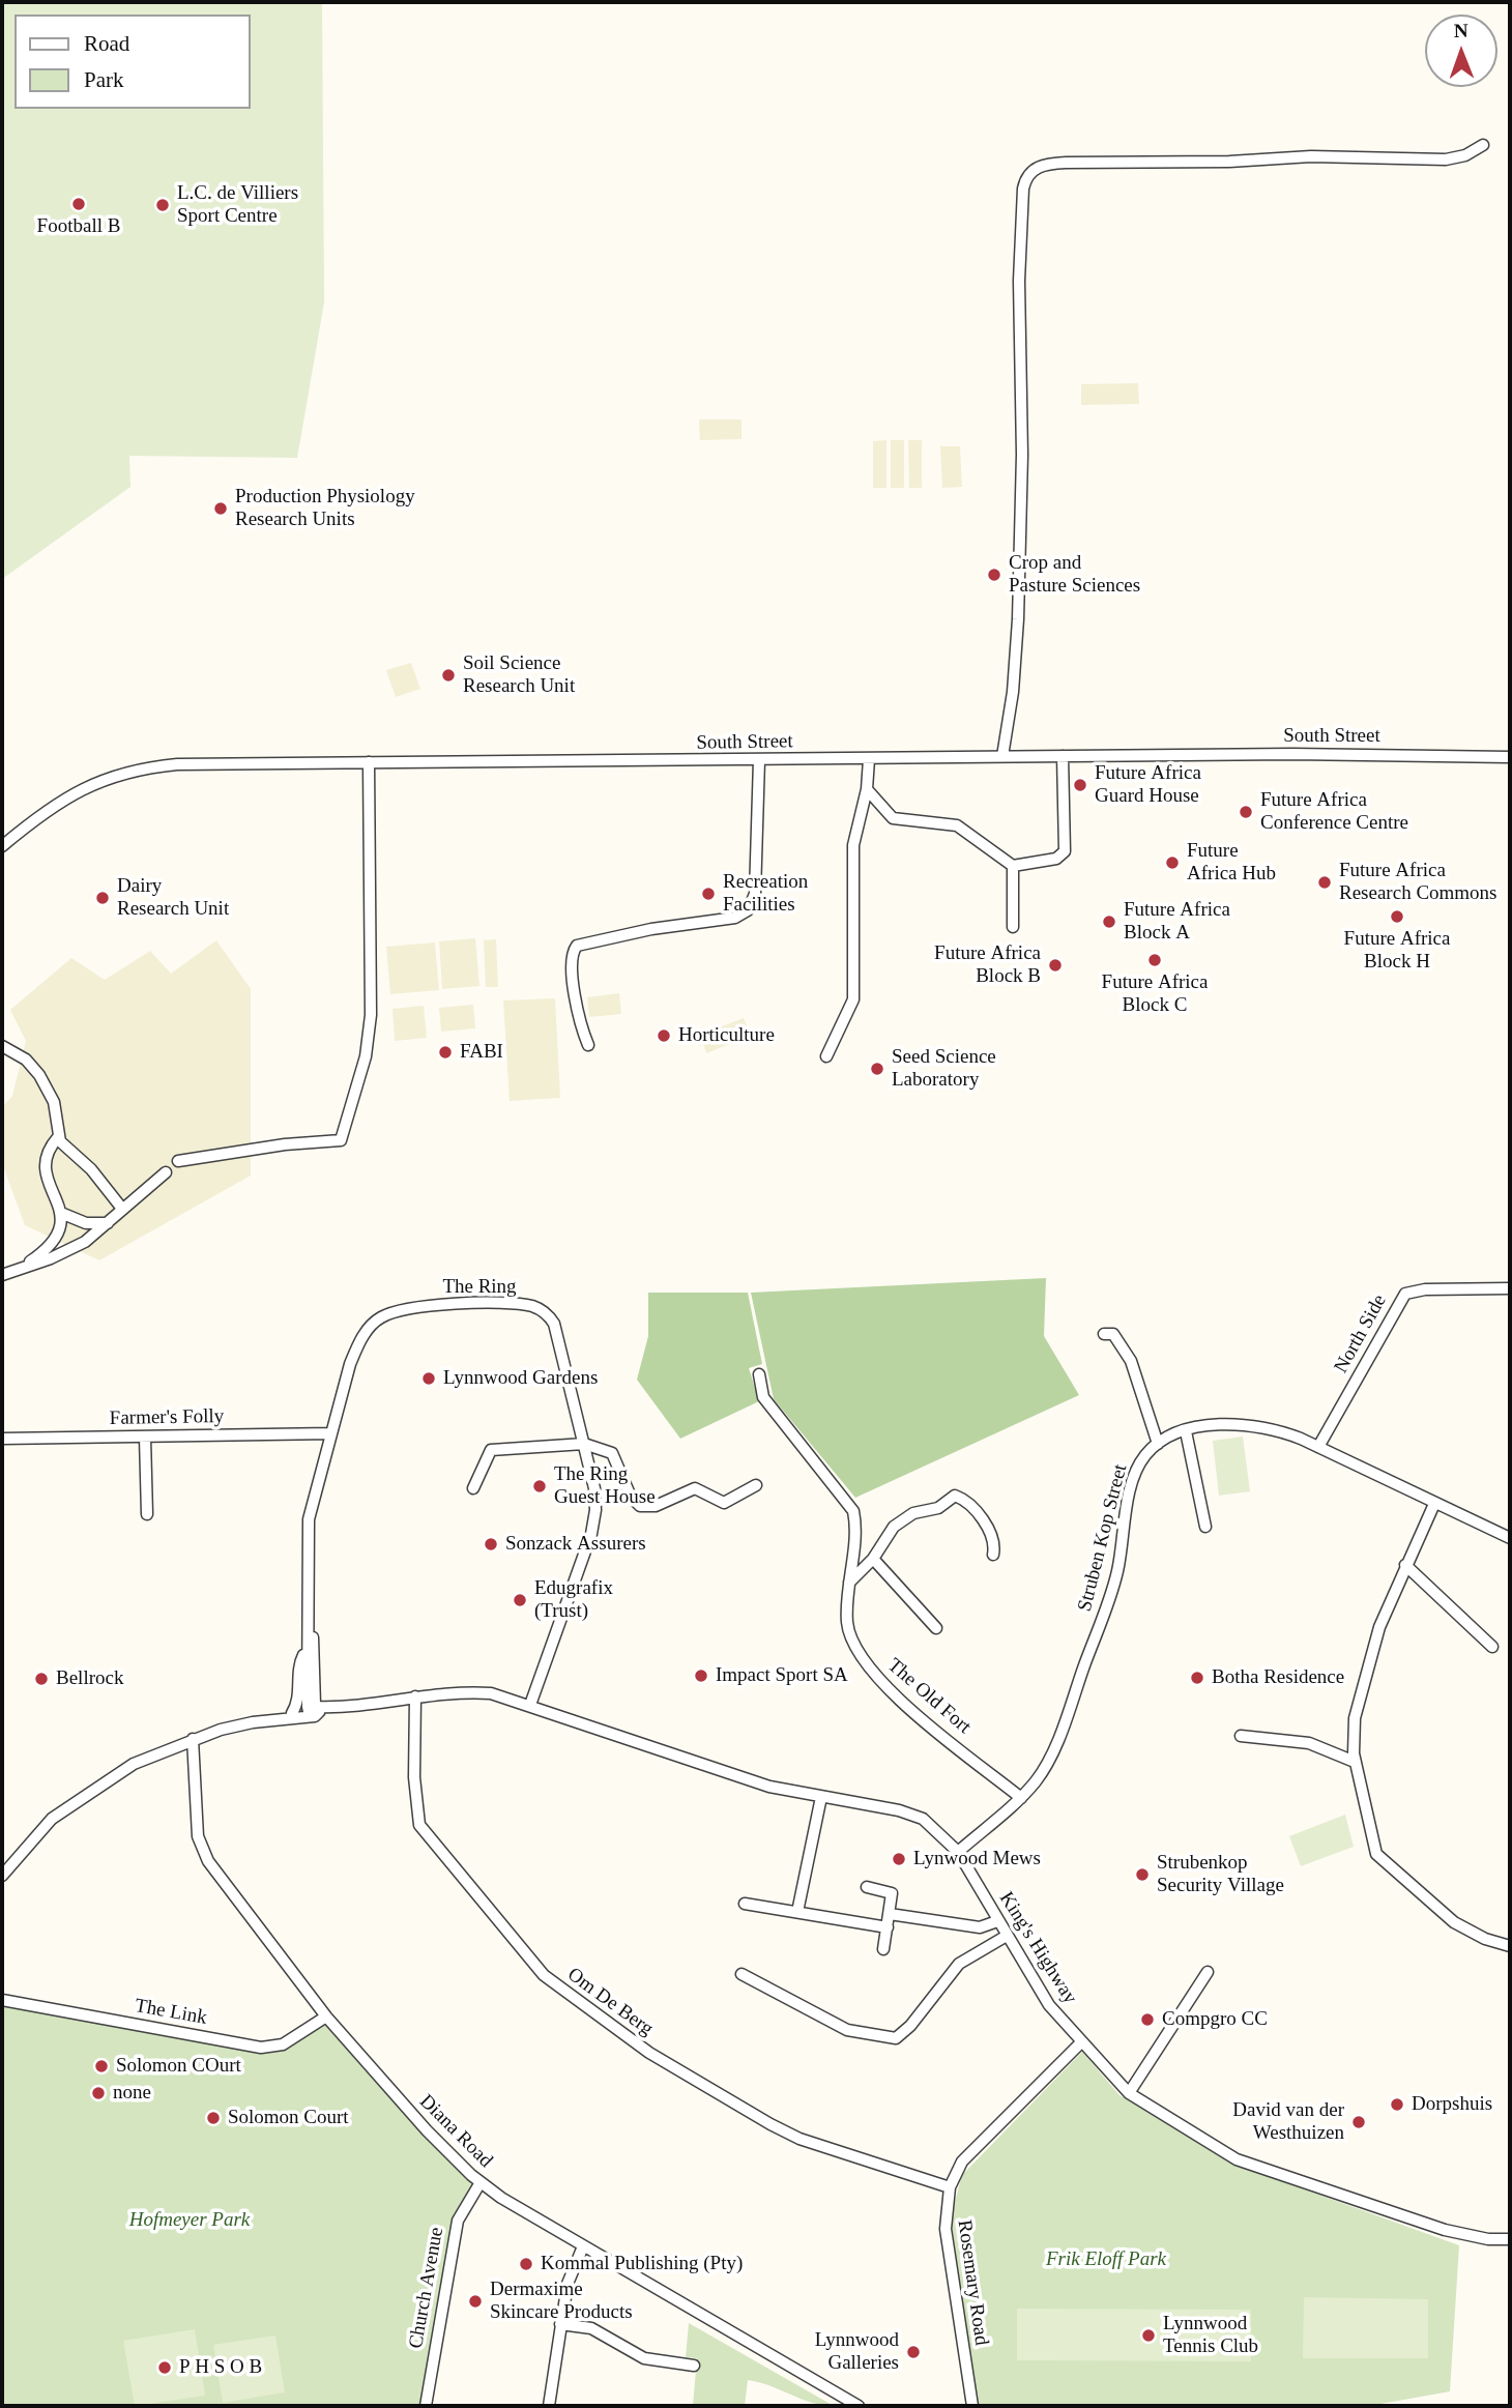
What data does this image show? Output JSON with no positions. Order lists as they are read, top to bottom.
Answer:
{
  "streets": {
    "street": [
      "South Street",
      "The Ring",
      "North Side",
      "Farmer's Folly",
      "Struben Kop Street",
      "The Old Fort",
      "King's Highway",
      "Om De Berg",
      "The Link",
      "Diana Road",
      "Rosemary Road",
      "Church Avenue"
    ]
  },
  "crossings": [
    ["The Ring", "Farmer's Folly"],
    ["The Ring", "King's Highway"],
    ["North Side", "Struben Kop Street"],
    ["Struben Kop Street", "The Old Fort"],
    ["Struben Kop Street", "King's Highway"],
    ["King's Highway", "Om De Berg"],
    ["King's Highway", "Diana Road"],
    ["King's Highway", "Rosemary Road"],
    ["Om De Berg", "Rosemary Road"],
    ["The Link", "Diana Road"],
    ["Diana Road", "Church Avenue"]
  ],
  "parks": ["Hofmeyer Park", "Frik Eloff Park"],
  "places": [
    "Football B",
    "L.C. de Villiers Sport Centre",
    "Production Physiology Research Units",
    "Crop and Pasture Sciences",
    "Soil Science Research Unit",
    "Future Africa Guard House",
    "Future Africa Conference Centre",
    "Future Africa Hub",
    "Future Africa Research Commons",
    "Recreation Facilities",
    "Dairy Research Unit",
    "Future Africa Block H",
    "Future Africa Block A",
    "Future Africa Block C",
    "Future Africa Block B",
    "Horticulture",
    "FABI",
    "Seed Science Laboratory",
    "Lynnwood Gardens",
    "The Ring Guest House",
    "Sonzack Assurers",
    "Edugrafix (Trust)",
    "Impact Sport SA",
    "Botha Residence",
    "Bellrock",
    "Lynwood Mews",
    "Strubenkop Security Village",
    "Compgro CC",
    "Solomon COurt",
    "none",
    "Dorpshuis",
    "Solomon Court",
    "David van der Westhuizen",
    "Kommal Publishing (Pty)",
    "Dermaxime Skincare Products",
    "Lynnwood Tennis Club",
    "Lynnwood Galleries",
    "P H S O B"
  ],
  "legend": ["Road", "Park"],
  "north": "top"
}
